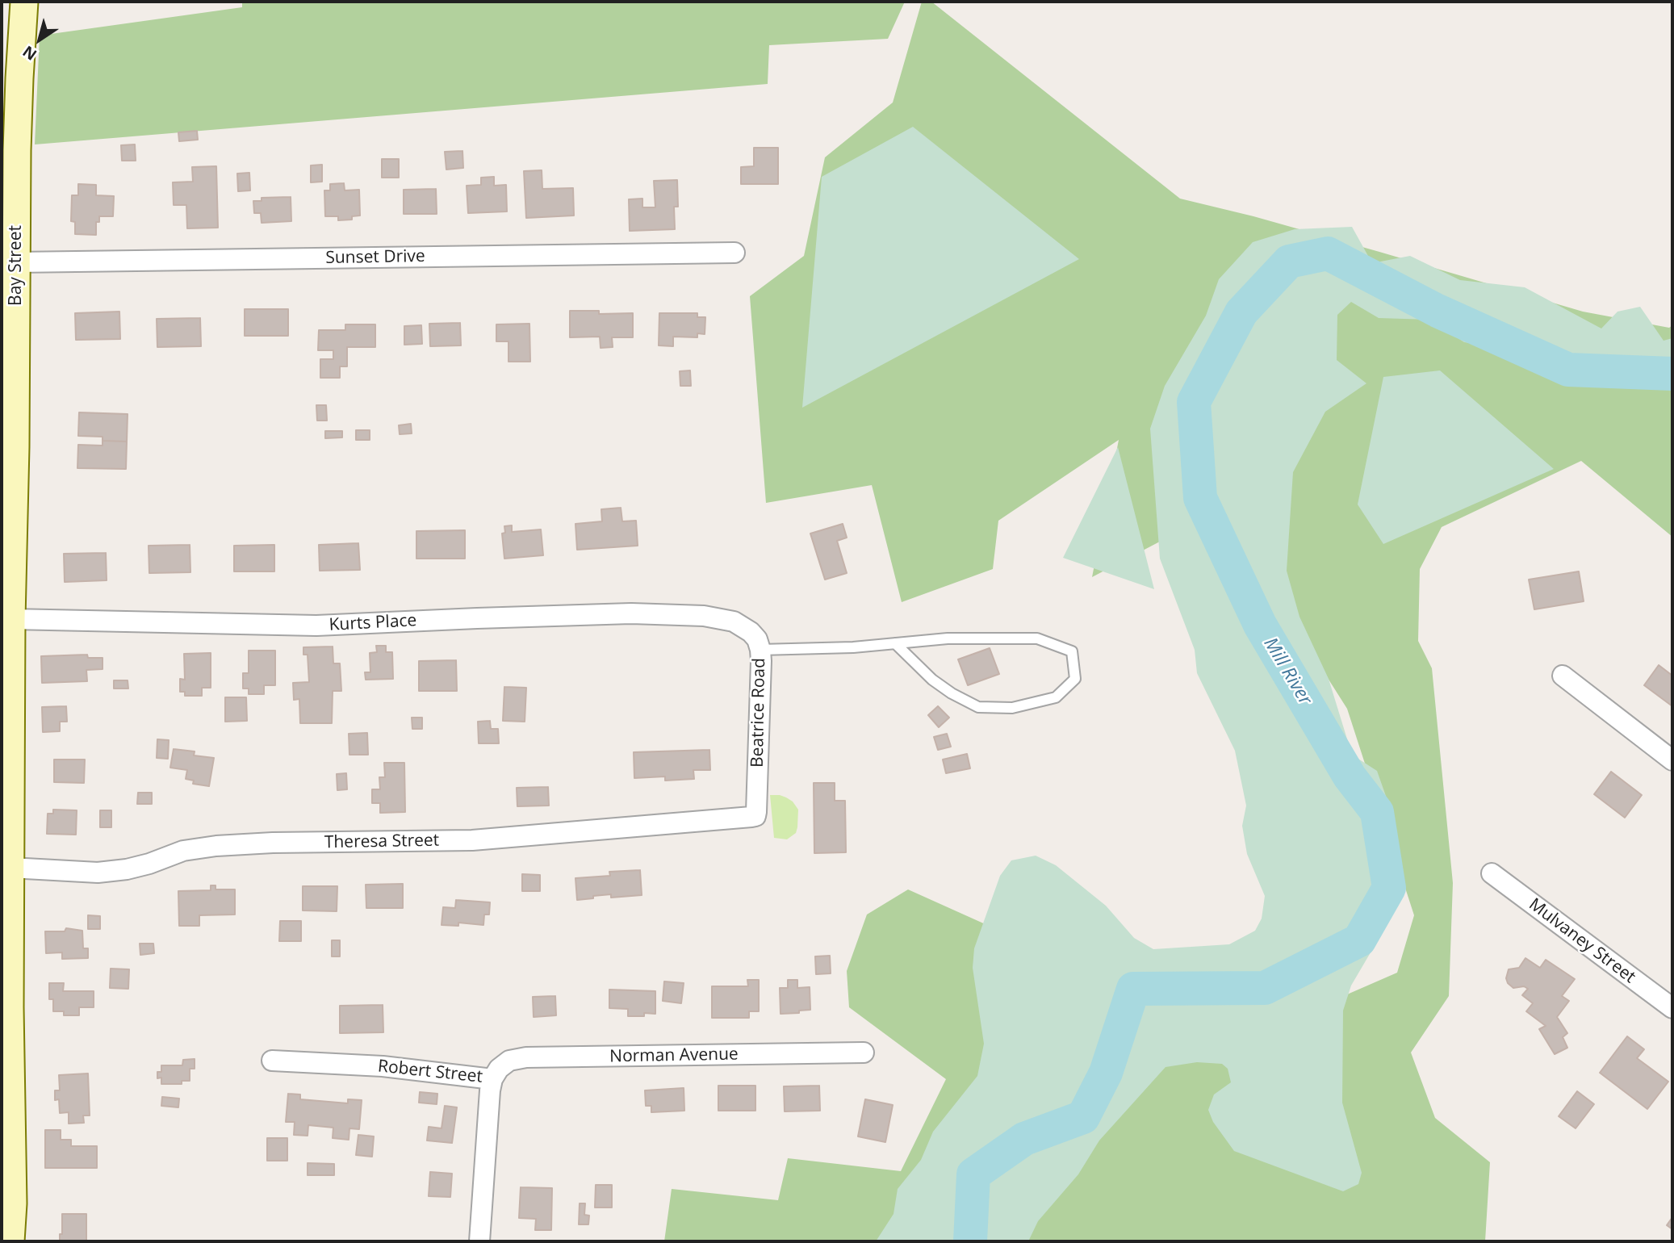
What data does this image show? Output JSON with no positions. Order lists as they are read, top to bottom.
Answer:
{
  "streets": {
    "main road": ["Bay Street"],
    "street": [
      "Sunset Drive",
      "Kurts Place",
      "Beatrice Road",
      "Theresa Street",
      "Mulvaney Street",
      "Norman Avenue",
      "Robert Street"
    ]
  },
  "crossings": [
    ["Sunset Drive", "Bay Street"],
    ["Bay Street", "Kurts Place"],
    ["Bay Street", "Theresa Street"],
    ["Kurts Place", "Beatrice Road"],
    ["Beatrice Road", "Theresa Street"],
    ["Norman Avenue", "Robert Street"]
  ],
  "water": ["Mill River"],
  "north": "bottom left"
}
